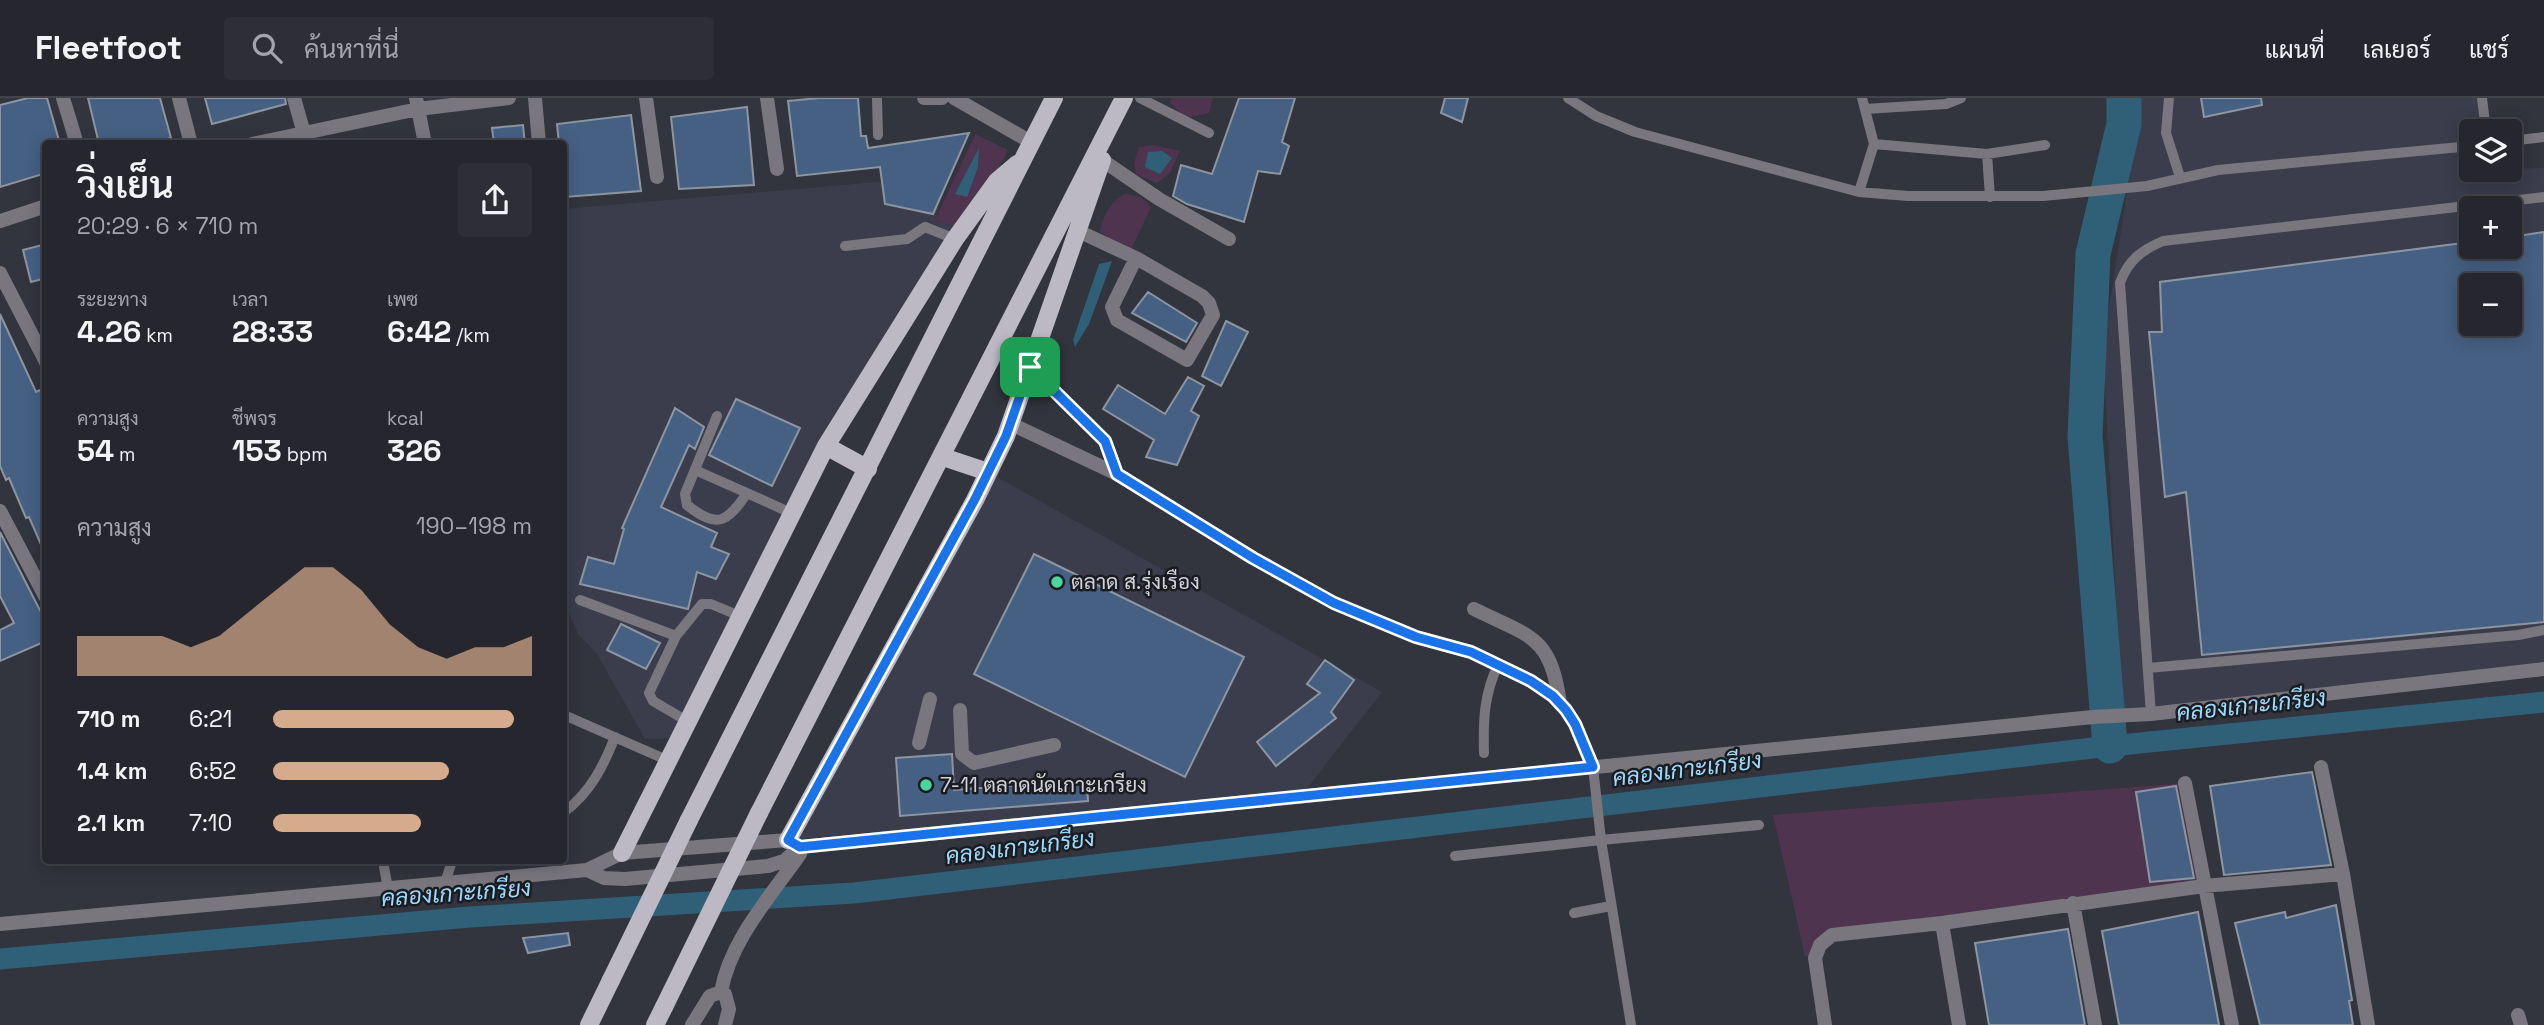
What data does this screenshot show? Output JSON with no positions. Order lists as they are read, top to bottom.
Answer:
{
  "water": ["คลองเกาะเกรียง"],
  "places": ["ตลาด ส.รุ่งเรือง", "7-11 ตลาดนัดเกาะเกรียง"],
  "page": {
    "header": "Fleetfoot",
    "search": "ค้นหาที่นี่",
    "nav": ["แผนที่", "เลเยอร์", "แชร์"],
    "map_buttons": ["+", "−"],
    "heading": ["วิ่งเย็น", "20:29 · 6 × 710 m"],
    "stats": [
      ["ระยะทาง", "4.26 km"],
      ["เวลา", "28:33"],
      ["เพซ", "6:42 /km"],
      ["ความสูง", "54 m"],
      ["ชีพจร", "153 bpm"],
      ["kcal", "326"]
    ],
    "chart": ["ความสูง", "190–198 m"],
    "list": [
      {
        "name": "710 m",
        "note": "6:21"
      },
      {
        "name": "1.4 km",
        "note": "6:52"
      },
      {
        "name": "2.1 km",
        "note": "7:10"
      }
    ]
  }
}
